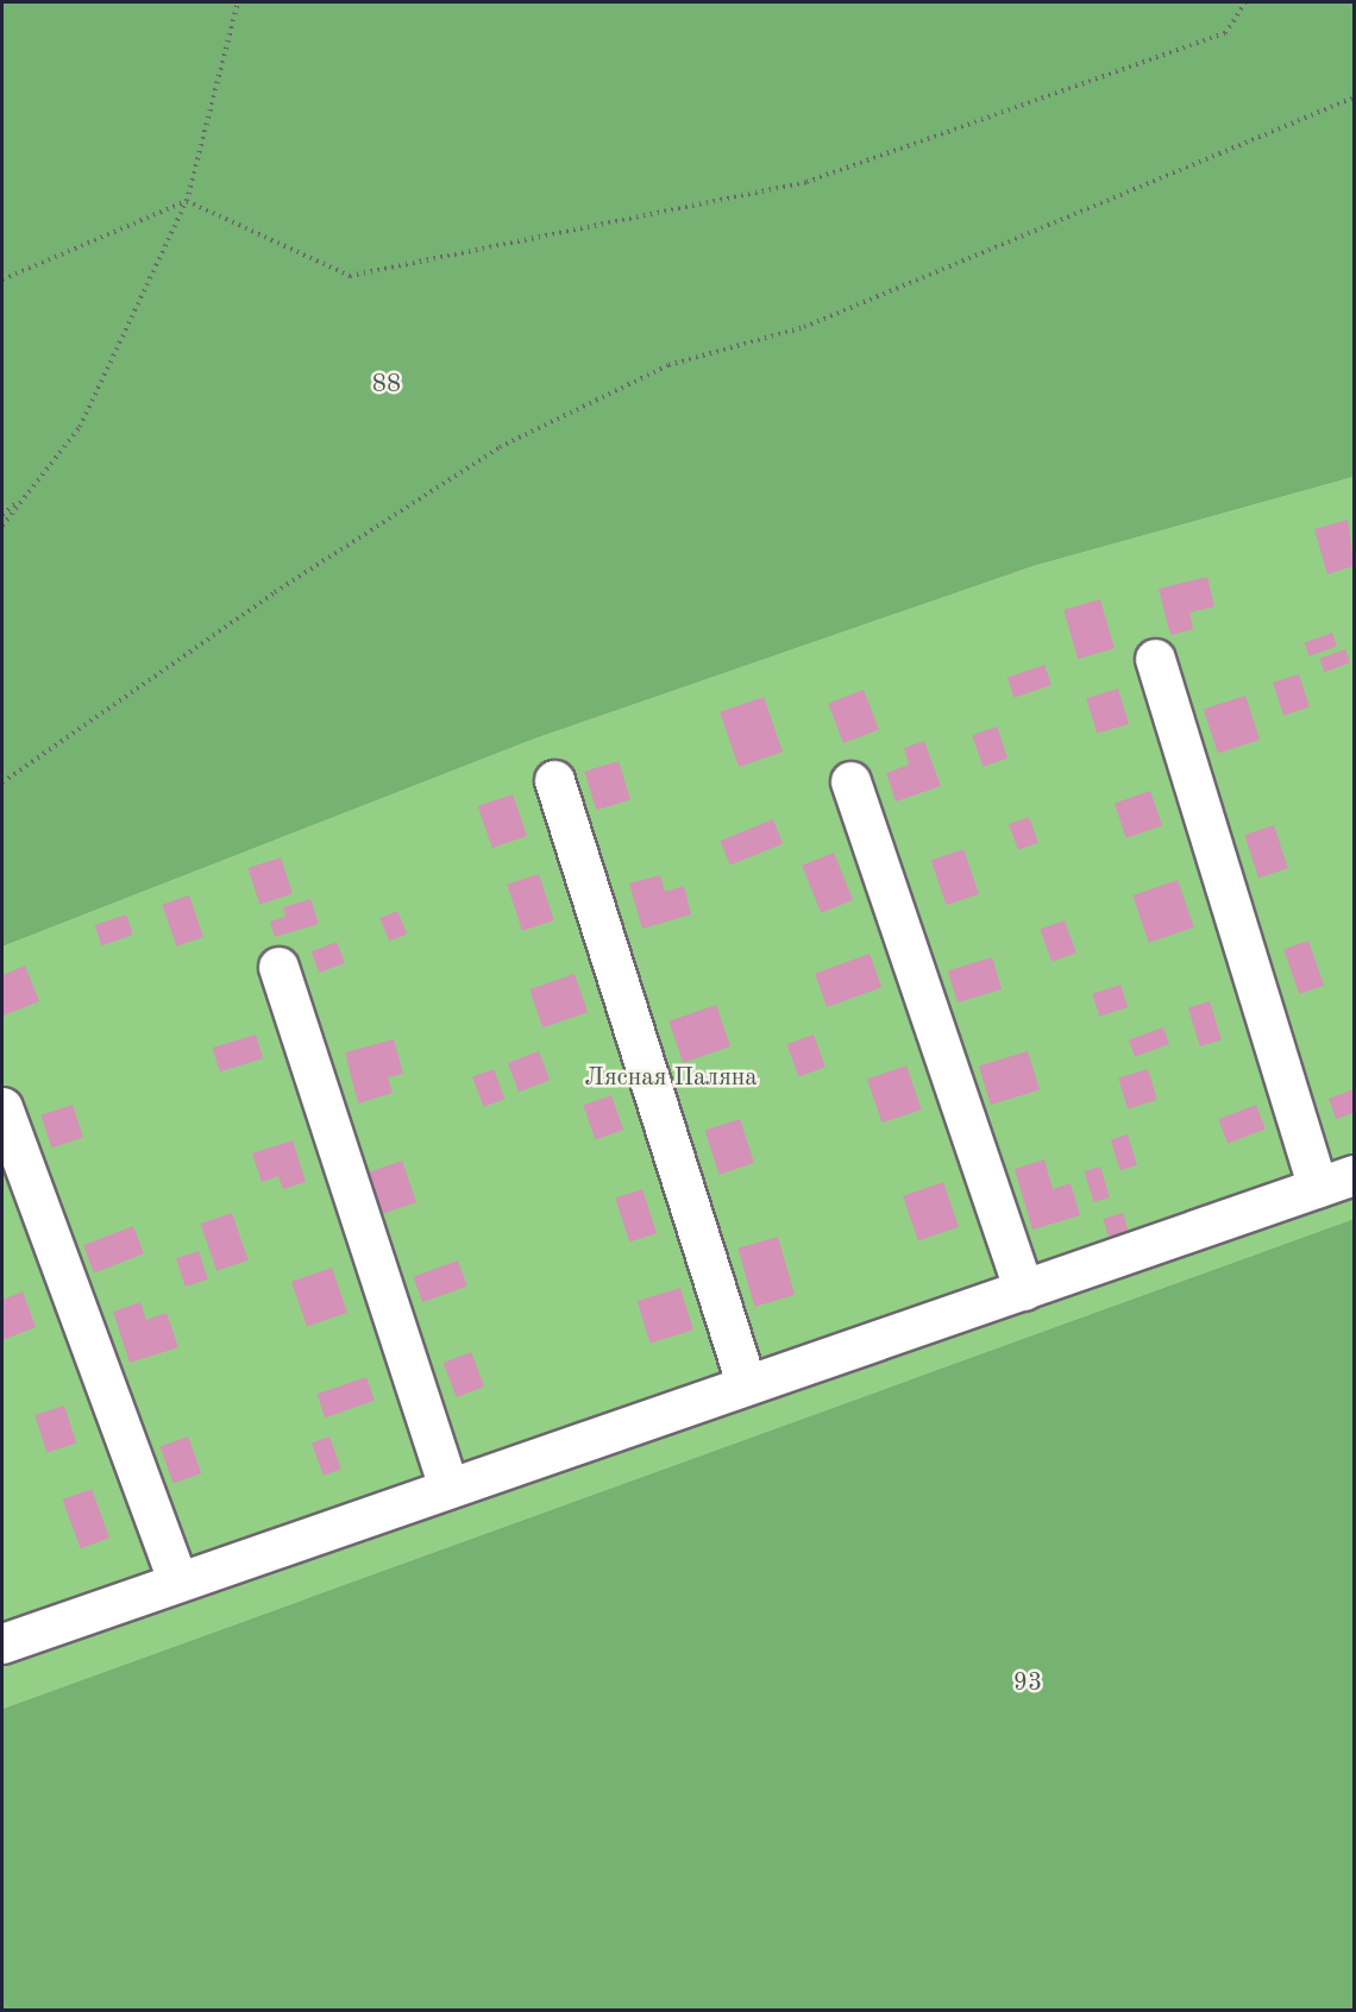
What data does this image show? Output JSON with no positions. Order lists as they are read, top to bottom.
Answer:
{
  "parks": ["88", "Лясная Паляна", "93"]
}
